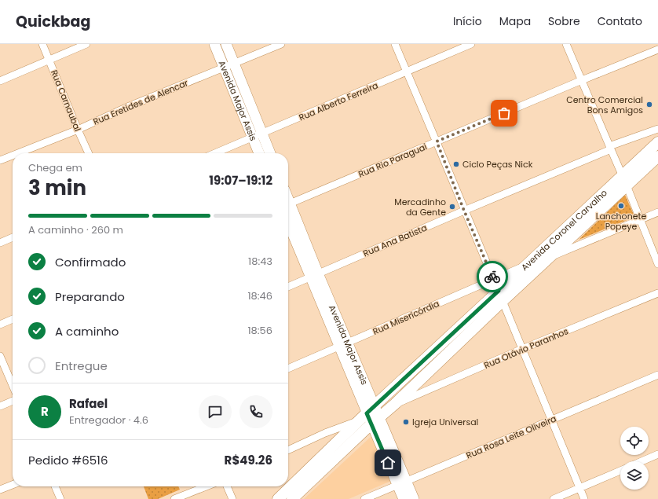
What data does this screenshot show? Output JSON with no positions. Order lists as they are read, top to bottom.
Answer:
{
  "streets": {
    "main road": ["Avenida Coronel Carvalho"],
    "street": [
      "Rua Carnaubal",
      "Avenida Major Assis",
      "Rua Alberto Ferreira",
      "Rua Eretides de Alencar",
      "Rua Rio Paraguai",
      "Rua Ana Batista",
      "Rua Misericórdia",
      "Rua Otávio Paranhos",
      "Rua Rosa Leite Oliveira"
    ]
  },
  "crossings": [
    ["Rua Carnaubal", "Rua Eretides de Alencar"],
    ["Avenida Major Assis", "Rua Alberto Ferreira"],
    ["Avenida Major Assis", "Rua Eretides de Alencar"],
    ["Avenida Major Assis", "Avenida Coronel Carvalho"],
    ["Avenida Major Assis", "Rua Ana Batista"],
    ["Avenida Major Assis", "Rua Misericórdia"],
    ["Avenida Major Assis", "Rua Rosa Leite Oliveira"],
    ["Avenida Coronel Carvalho", "Rua Misericórdia"],
    ["Avenida Coronel Carvalho", "Rua Otávio Paranhos"]
  ],
  "places": [
    "Centro Comercial Bons Amigos",
    "Ciclo Peças Nick",
    "Lanchonete Popeye",
    "Mercadinho da Gente",
    "Igreja Universal"
  ],
  "page": {
    "header": "Quickbag",
    "nav": [
      "Início",
      "Mapa",
      "Sobre",
      "Contato"
    ],
    "heading": ["3 min", "Chega em", "19:07–19:12"],
    "panel": [
      "Rafael",
      "Entregador · 4.6",
      "Pedido #6516",
      "R$49.26"
    ],
    "bar": "A caminho · 260 m",
    "list": [
      ["Confirmado", "18:43"],
      ["Preparando", "18:46"],
      ["A caminho", "18:56"],
      "Entregue"
    ],
    "round": "R"
  }
}
